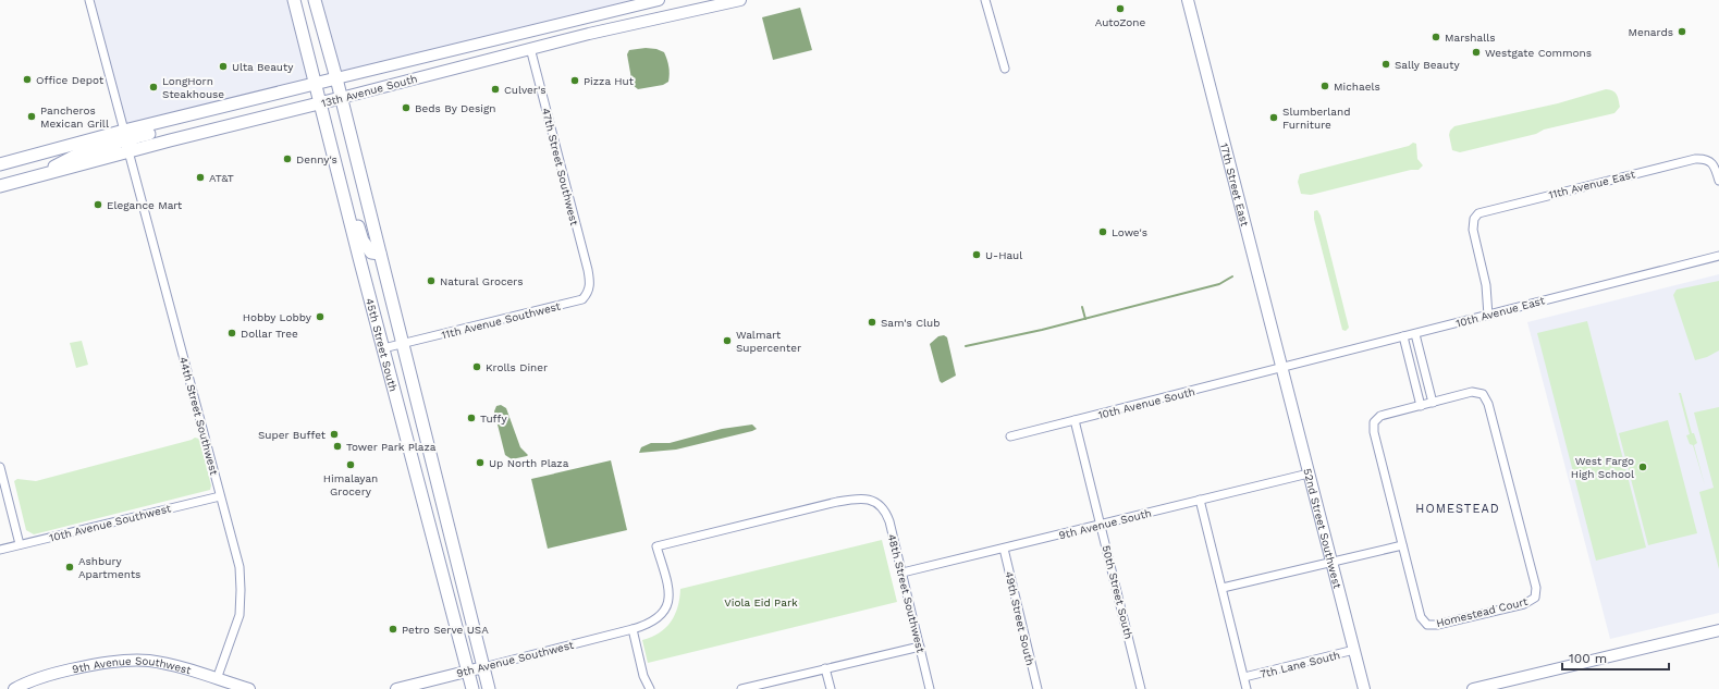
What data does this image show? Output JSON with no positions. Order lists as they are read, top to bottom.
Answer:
{
  "streets": {
    "main road": ["13th Avenue South", "45th Street South"],
    "street": [
      "47th Street Southwest",
      "17th Street East",
      "11th Avenue East",
      "10th Avenue East",
      "11th Avenue Southwest",
      "10th Avenue South",
      "44th Street Southwest",
      "10th Avenue Southwest",
      "9th Avenue South",
      "52nd Street Southwest",
      "50th Street South",
      "48th Street Southwest",
      "Homestead Court",
      "49th Street South",
      "9th Avenue Southwest",
      "7th Lane South"
    ]
  },
  "crossings": [
    ["13th Avenue South", "47th Street Southwest"],
    ["13th Avenue South", "45th Street South"],
    ["13th Avenue South", "44th Street Southwest"],
    ["47th Street Southwest", "11th Avenue Southwest"],
    ["17th Street East", "10th Avenue East"],
    ["17th Street East", "10th Avenue South"],
    ["17th Street East", "52nd Street Southwest"],
    ["11th Avenue East", "10th Avenue East"],
    ["10th Avenue East", "10th Avenue South"],
    ["10th Avenue East", "52nd Street Southwest"],
    ["11th Avenue Southwest", "45th Street South"],
    ["45th Street South", "9th Avenue Southwest"],
    ["10th Avenue South", "52nd Street Southwest"],
    ["10th Avenue South", "50th Street South"],
    ["44th Street Southwest", "10th Avenue Southwest"],
    ["44th Street Southwest", "9th Avenue Southwest"],
    ["9th Avenue South", "52nd Street Southwest"],
    ["9th Avenue South", "50th Street South"],
    ["9th Avenue South", "48th Street Southwest"],
    ["9th Avenue South", "49th Street South"],
    ["52nd Street Southwest", "7th Lane South"],
    ["48th Street Southwest", "9th Avenue Southwest"]
  ],
  "districts": ["HOMESTEAD"],
  "parks": ["Viola Eid Park"],
  "places": [
    "AutoZone",
    "Menards",
    "Marshalls",
    "Westgate Commons",
    "Sally Beauty",
    "Ulta Beauty",
    "Office Depot",
    "Pizza Hut",
    "Michaels",
    "LongHorn Steakhouse",
    "Culver's",
    "Beds By Design",
    "Pancheros Mexican Grill",
    "Slumberland Furniture",
    "Denny's",
    "AT&T",
    "Elegance Mart",
    "Lowe's",
    "U-Haul",
    "Natural Grocers",
    "Hobby Lobby",
    "Sam's Club",
    "Dollar Tree",
    "Walmart Supercenter",
    "Krolls Diner",
    "Tuffy",
    "Super Buffet",
    "Tower Park Plaza",
    "Up North Plaza",
    "Himalayan Grocery",
    "West Fargo High School",
    "Ashbury Apartments",
    "Petro Serve USA"
  ],
  "scale_bar": "100 m"
}
